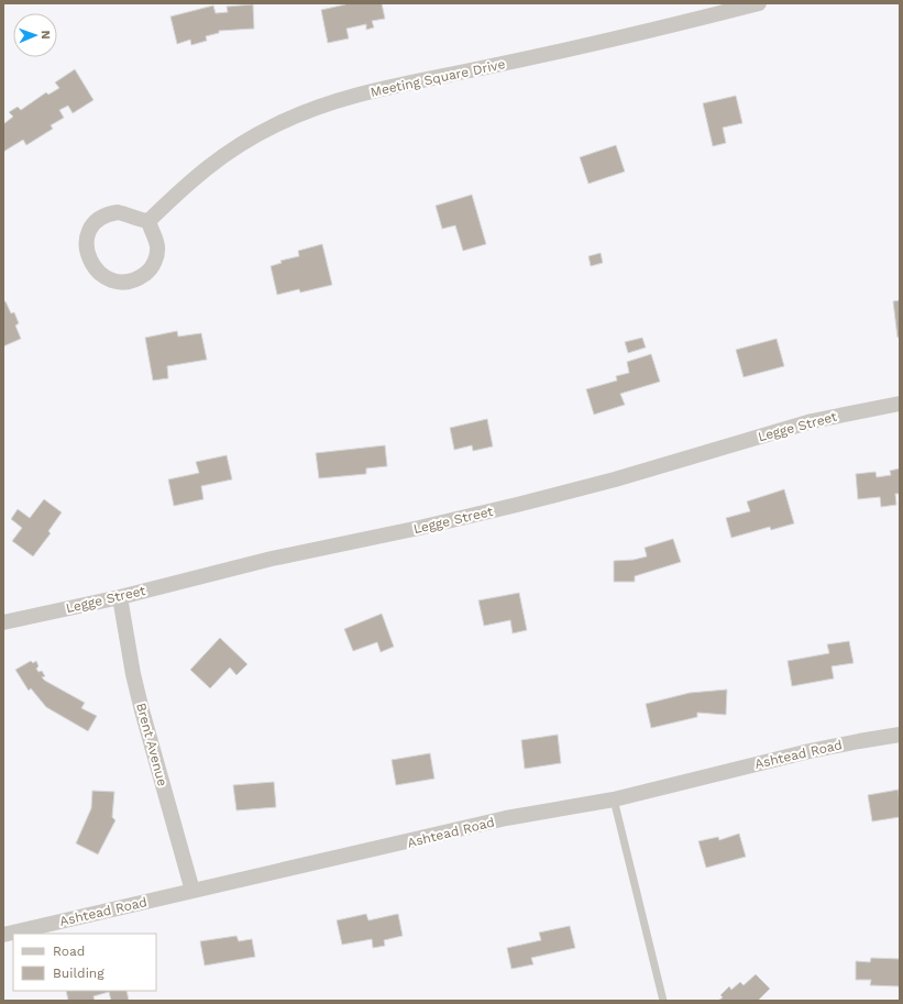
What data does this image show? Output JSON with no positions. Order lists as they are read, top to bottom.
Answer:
{
  "streets": {
    "street": [
      "Meeting Square Drive",
      "Legge Street",
      "Brent Avenue",
      "Ashtead Road"
    ]
  },
  "crossings": [
    ["Legge Street", "Brent Avenue"],
    ["Brent Avenue", "Ashtead Road"]
  ],
  "legend": ["Road", "Building"],
  "north": "right"
}
